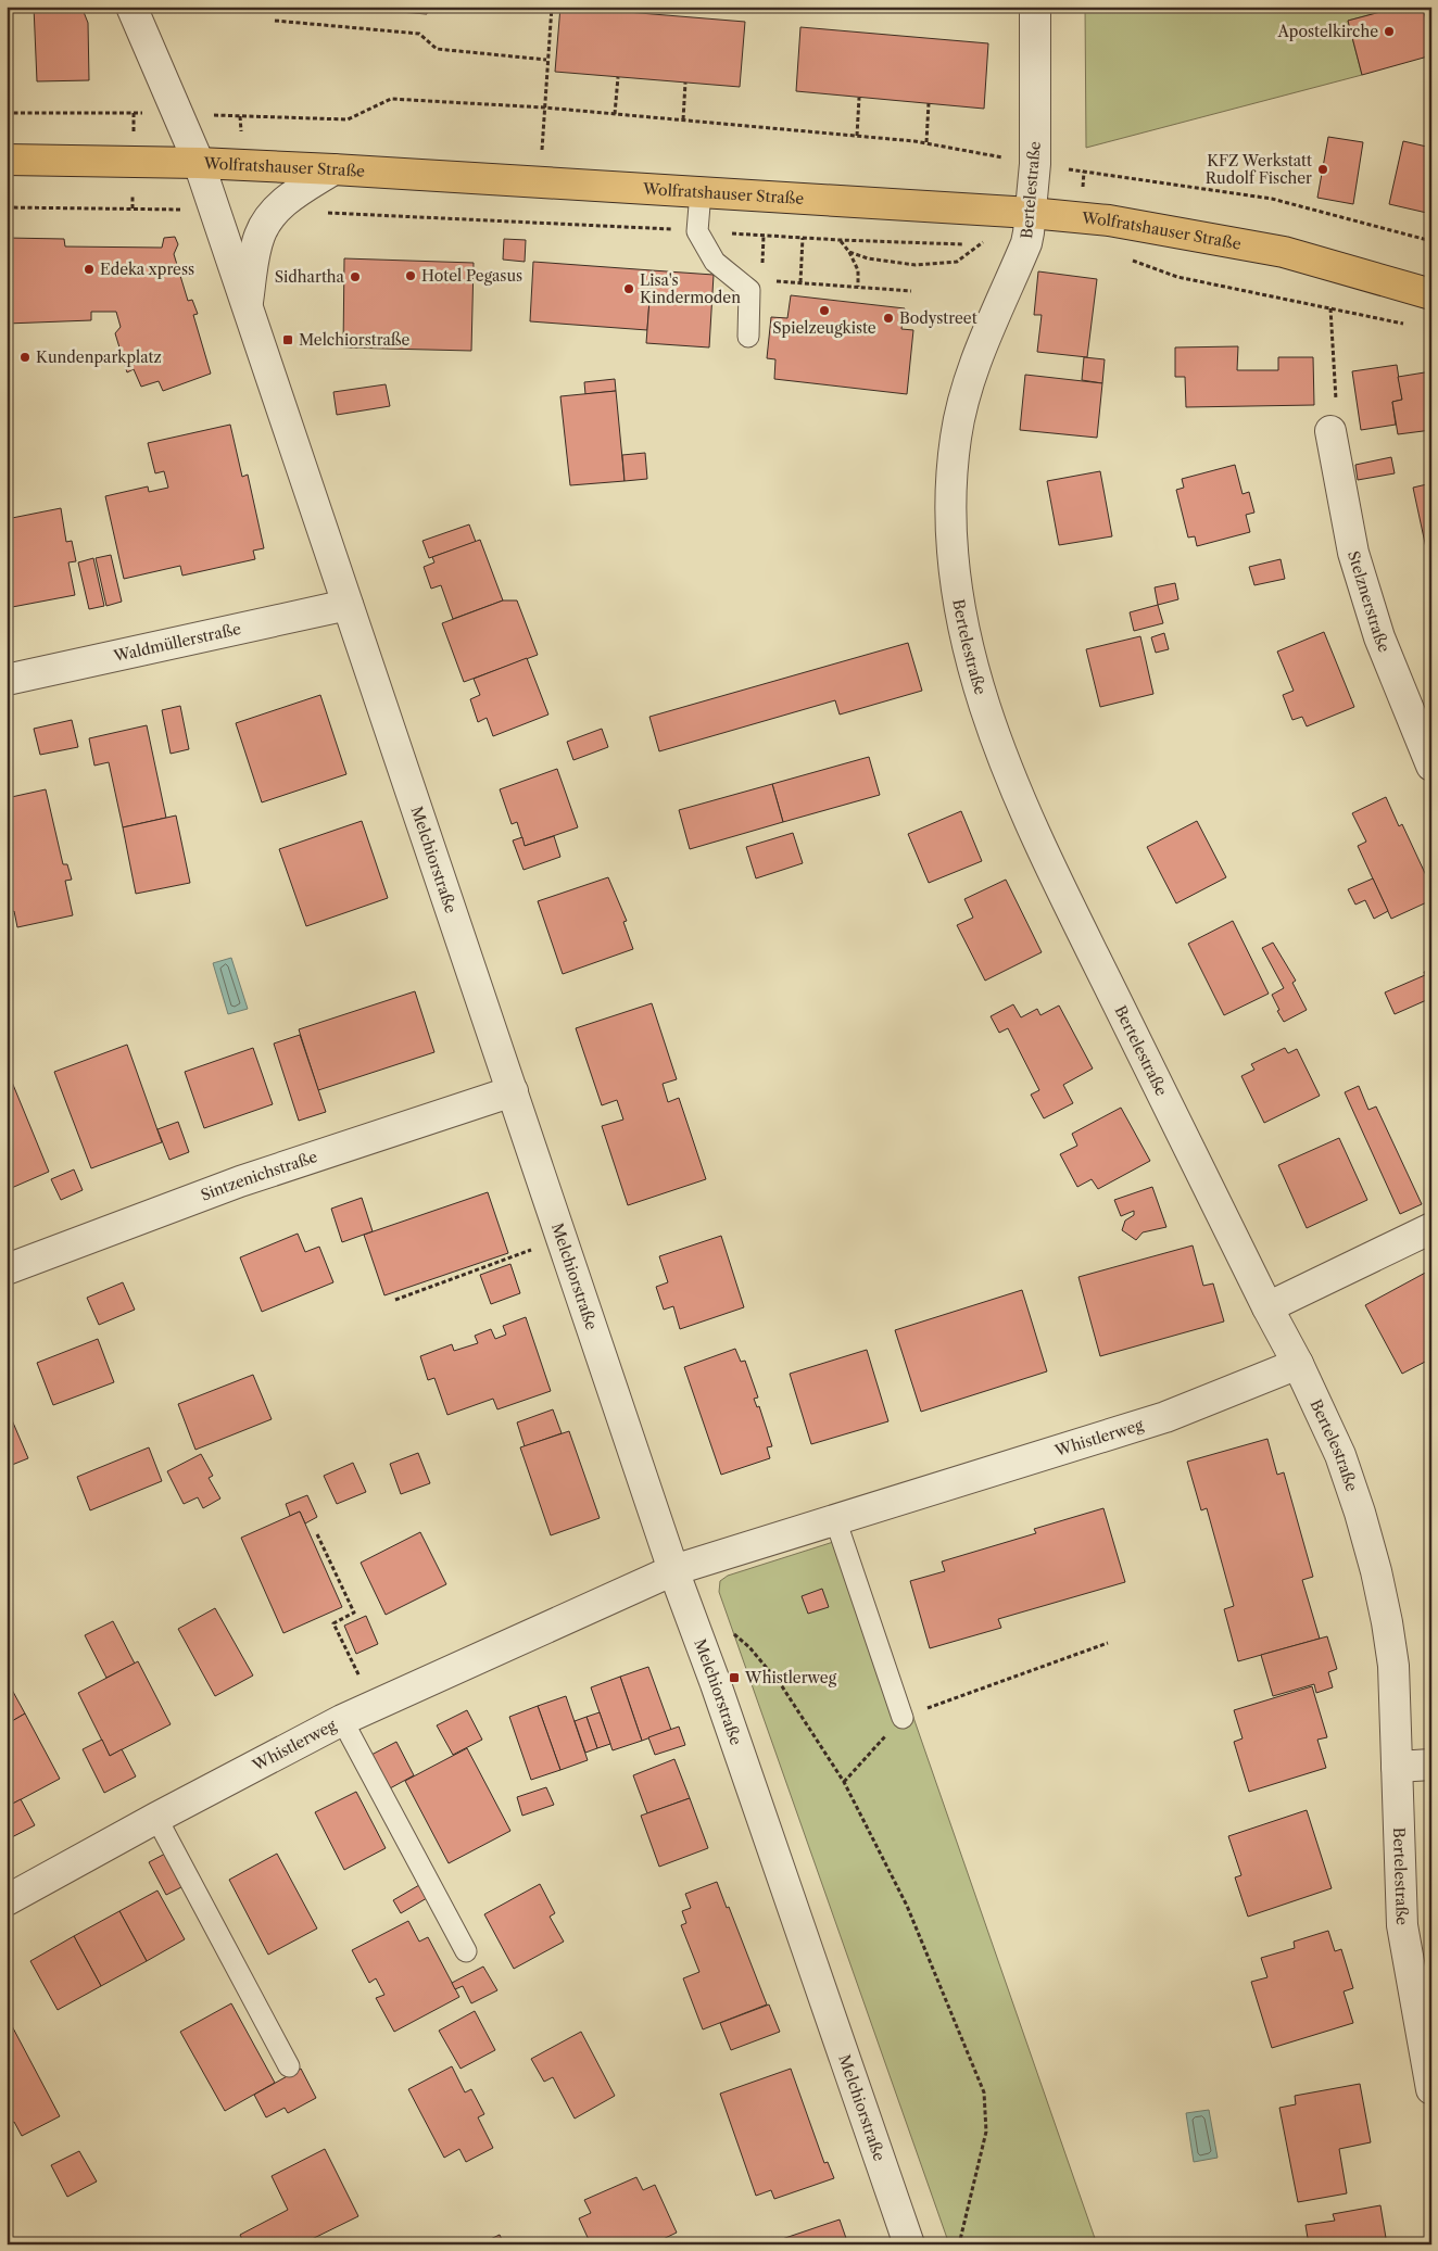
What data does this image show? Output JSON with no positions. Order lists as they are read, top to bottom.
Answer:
{
  "streets": {
    "main road": ["Wolfratshauser Straße"],
    "street": [
      "Bertelestraße",
      "Stelznerstraße",
      "Waldmüllerstraße",
      "Melchiorstraße",
      "Sintzenichstraße",
      "Whistlerweg"
    ]
  },
  "crossings": [
    ["Wolfratshauser Straße", "Bertelestraße"],
    ["Wolfratshauser Straße", "Melchiorstraße"],
    ["Bertelestraße", "Whistlerweg"],
    ["Waldmüllerstraße", "Melchiorstraße"],
    ["Melchiorstraße", "Sintzenichstraße"],
    ["Melchiorstraße", "Whistlerweg"]
  ],
  "places": {
    "other": [
      "Apostelkirche",
      "KFZ Werkstatt Rudolf Fischer",
      "Edeka xpress",
      "Hotel Pegasus",
      "Sidhartha",
      "Lisa's Kindermoden",
      "Spielzeugkiste",
      "Bodystreet",
      "Kundenparkplatz"
    ],
    "transit": ["Melchiorstraße", "Whistlerweg"]
  }
}
